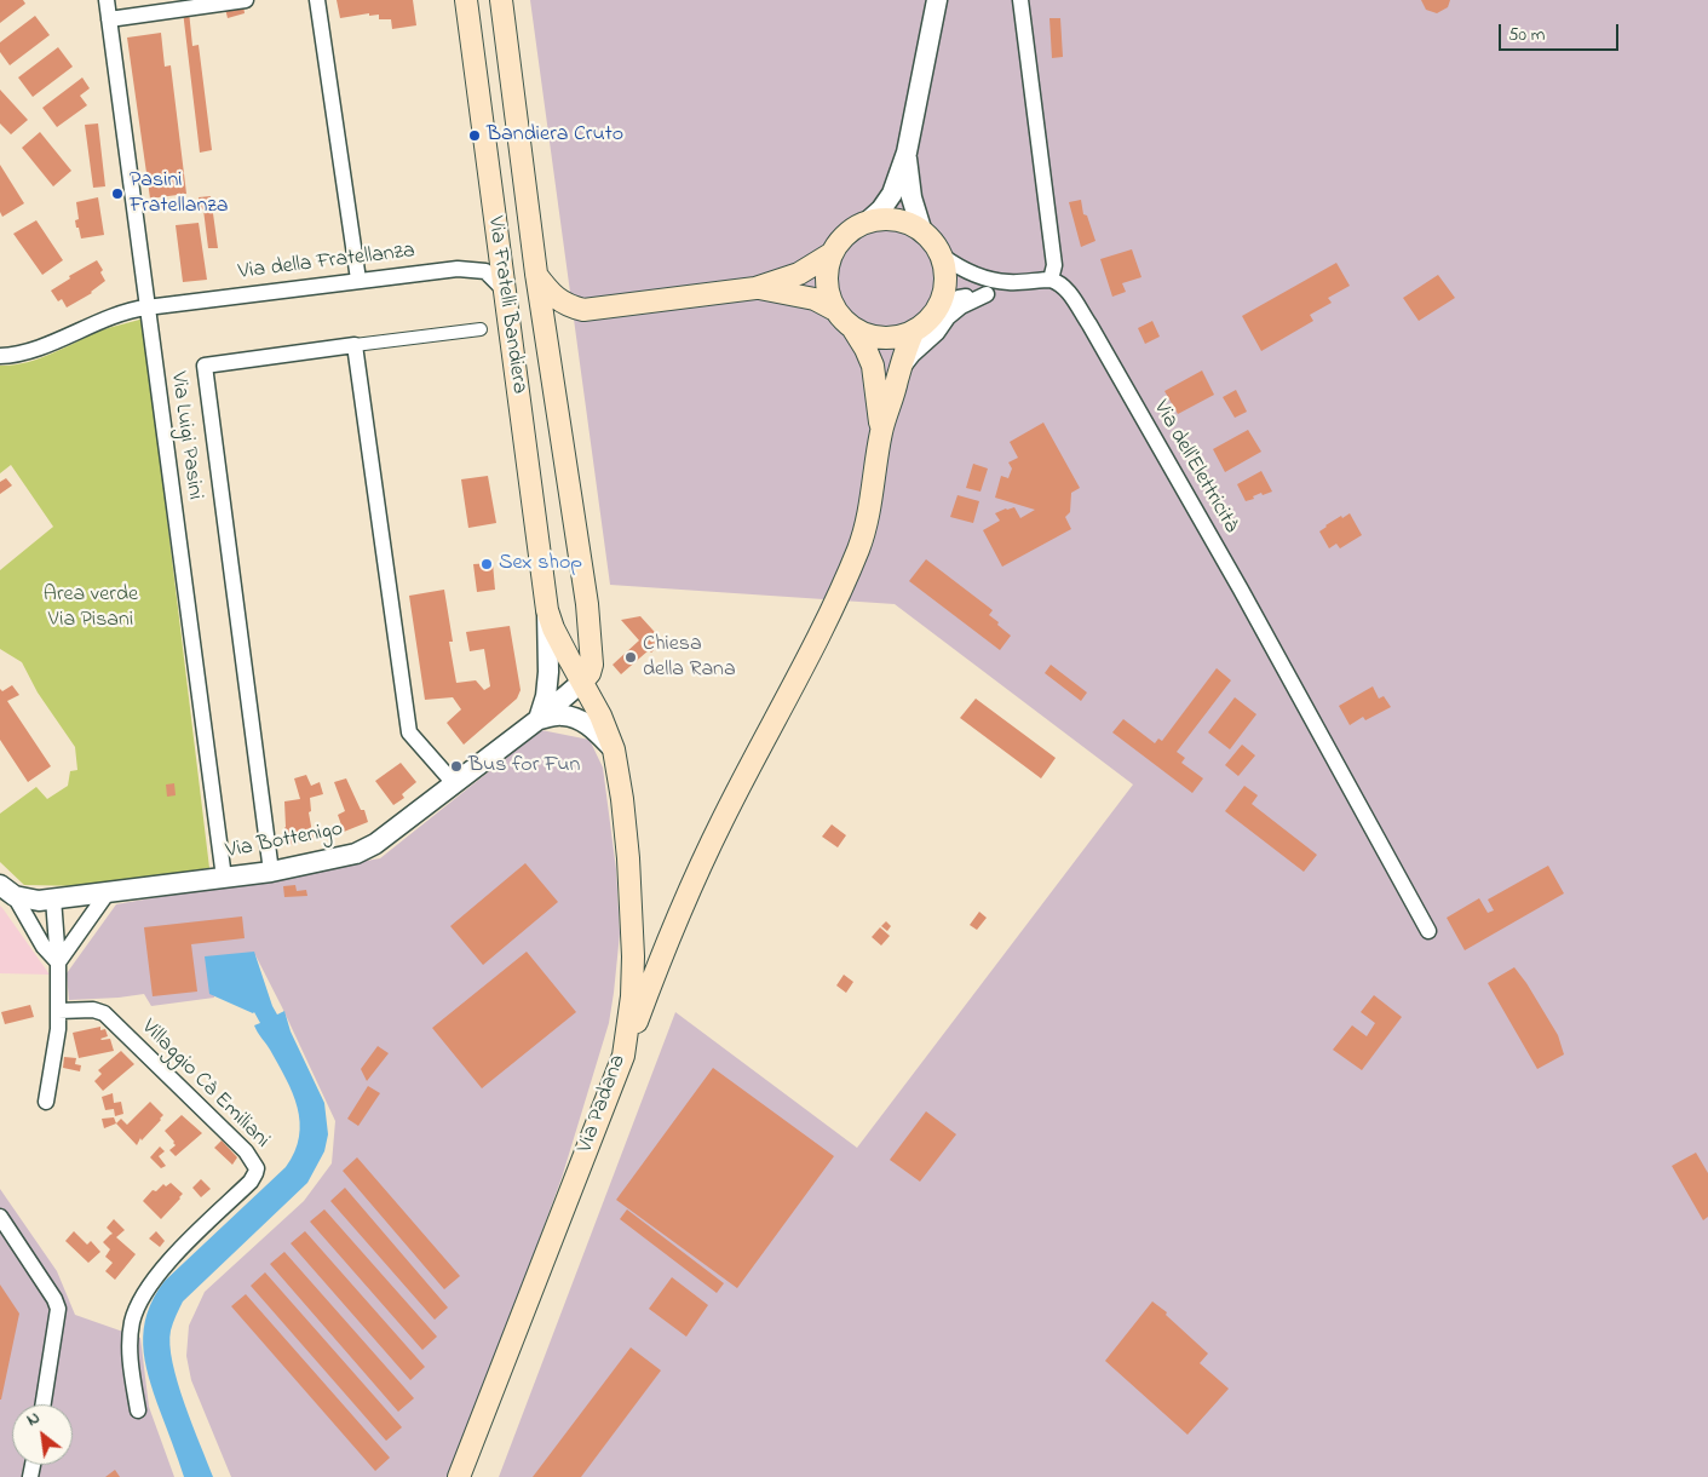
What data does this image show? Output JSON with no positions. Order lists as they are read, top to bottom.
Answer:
{
  "streets": {
    "main road": ["Via Fratelli Bandiera", "Via Padana"],
    "street": [
      "Via della Fratellanza",
      "Via Luigi Pasini",
      "Via dell'Elettricità",
      "Via Bottenigo",
      "Villaggio Cà Emiliani"
    ]
  },
  "crossings": [
    ["Via della Fratellanza", "Via Fratelli Bandiera"],
    ["Via della Fratellanza", "Via Luigi Pasini"],
    ["Via Fratelli Bandiera", "Via Bottenigo"],
    ["Via Fratelli Bandiera", "Via Padana"],
    ["Via Luigi Pasini", "Via Bottenigo"]
  ],
  "parks": ["Area verde Via Pisani"],
  "places": [
    "Bandiera Cruto",
    "Pasini Fratellanza",
    "Sex shop",
    "Chiesa della Rana",
    "Bus for Fun"
  ],
  "scale_bar": "50 m",
  "north": "top left"
}
